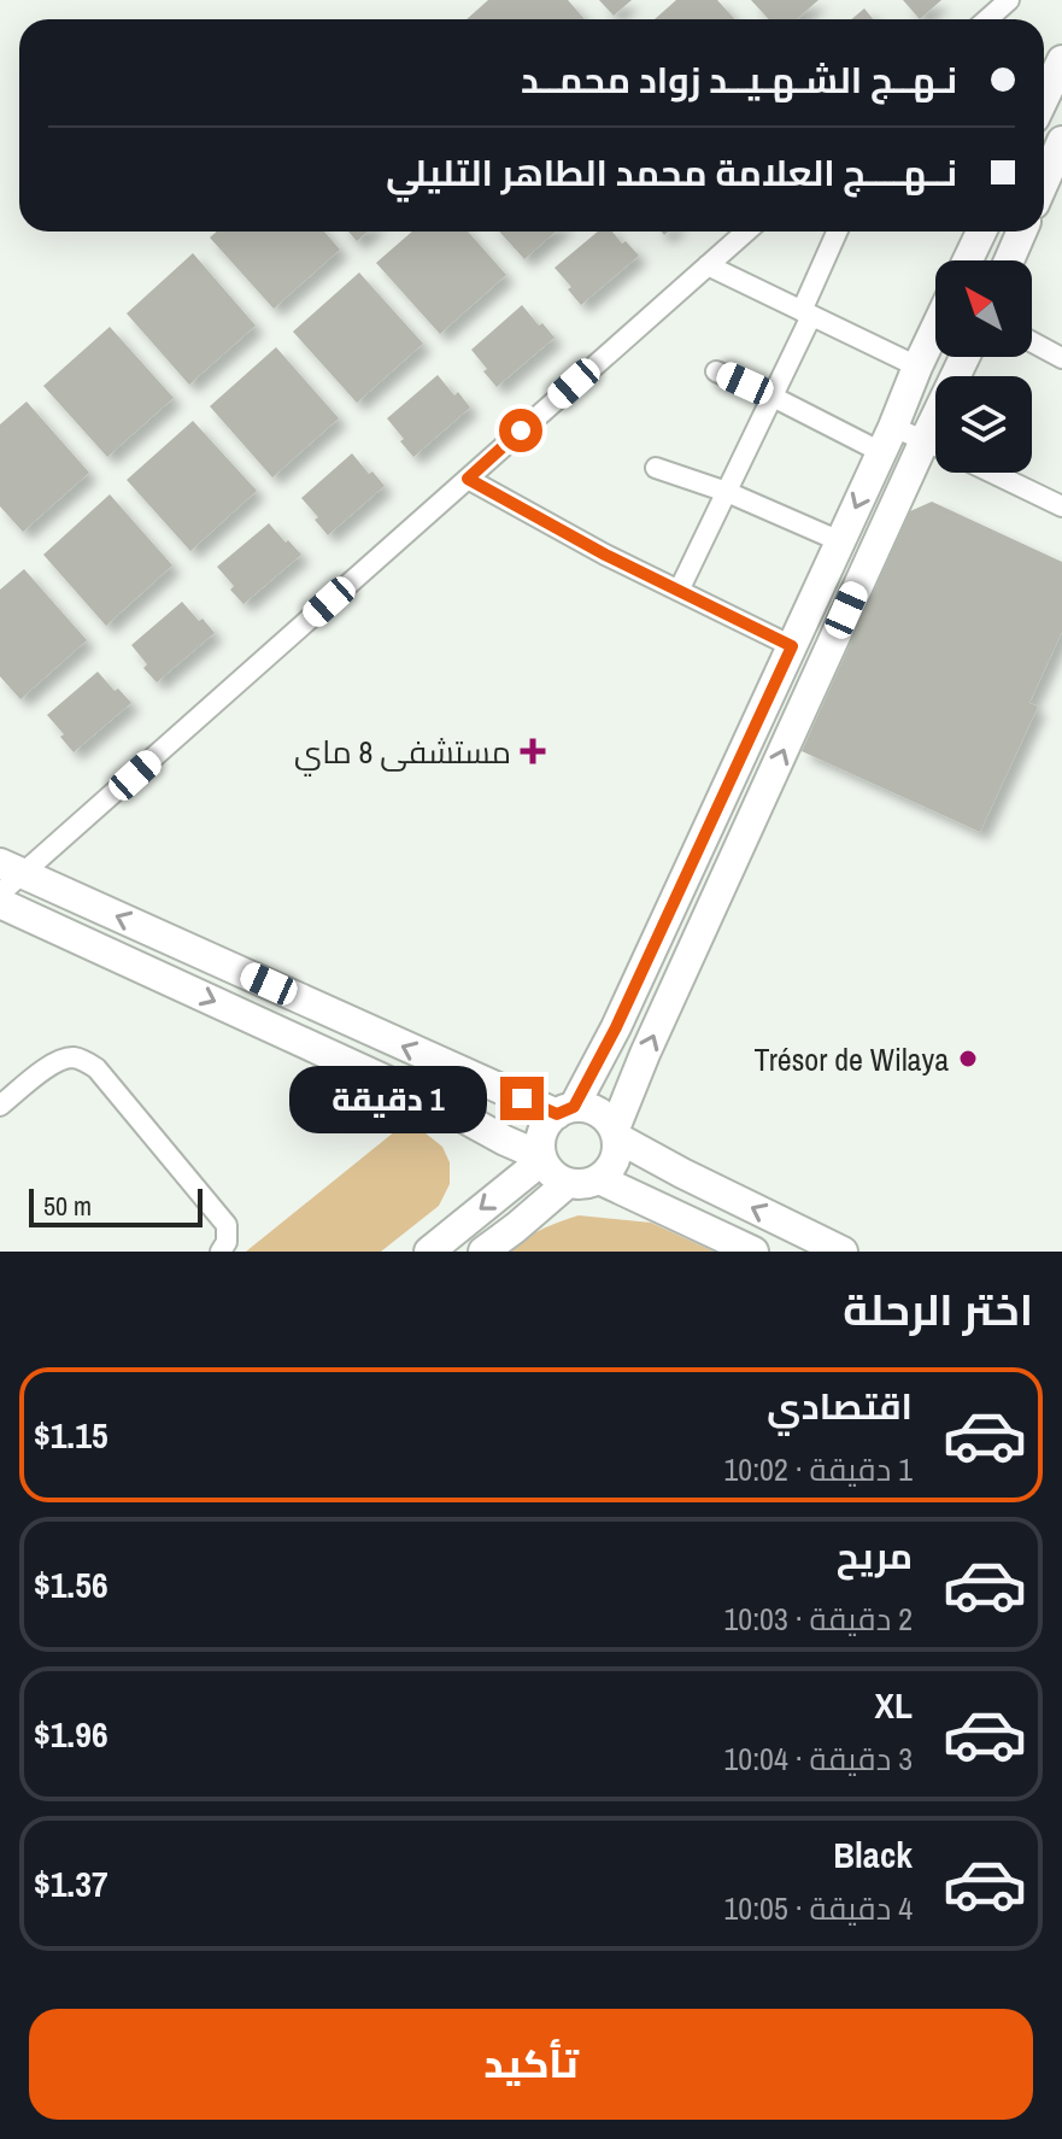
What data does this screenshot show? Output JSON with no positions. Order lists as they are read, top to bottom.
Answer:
{
  "places": {
    "health": ["مستشفى 8 ماي"],
    "other": ["Trésor de Wilaya"]
  },
  "scale_bar": "50 m",
  "north": "top left",
  "page": {
    "banner": ["نـهــج الشـهـيــد زواد محمــد", "نــهــــج العلامة محمد الطاهر التليلي"],
    "bubble": "1 دقيقة",
    "scale": "50 m",
    "heading": "اختر الرحلة",
    "list": [
      {
        "name": "اقتصادي",
        "note": "1 دقيقة · 10:02",
        "value": "$1.15"
      },
      {
        "name": "مريح",
        "note": "2 دقيقة · 10:03",
        "value": "$1.56"
      },
      {
        "name": "XL",
        "note": "3 دقيقة · 10:04",
        "value": "$1.96"
      },
      {
        "name": "Black",
        "note": "4 دقيقة · 10:05",
        "value": "$1.37"
      }
    ],
    "buttons": "تأكيد"
  }
}
